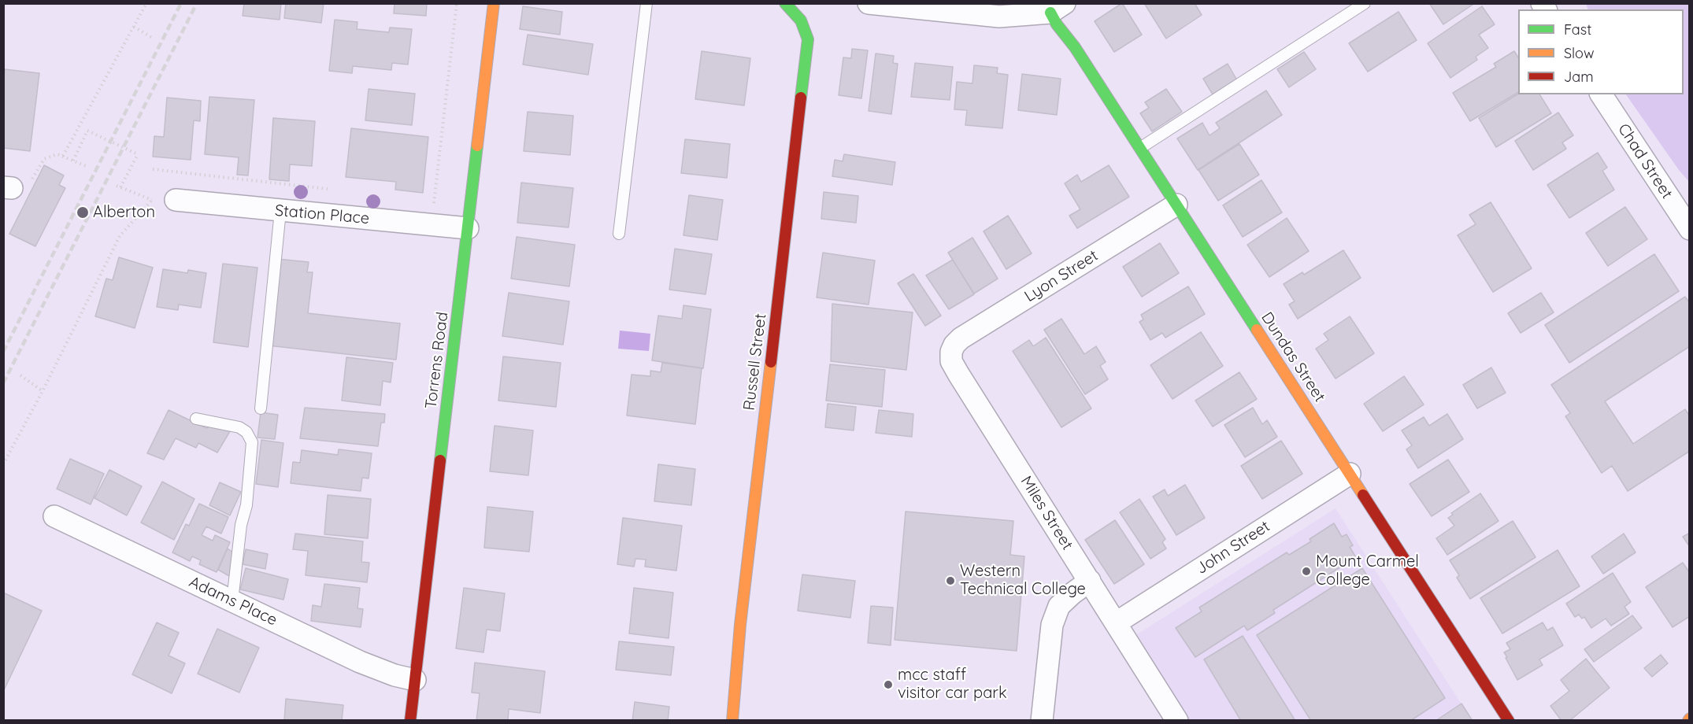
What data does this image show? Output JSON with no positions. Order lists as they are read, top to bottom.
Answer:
{
  "streets": {
    "street": [
      "Chad Street",
      "Station Place",
      "Lyon Street",
      "Dundas Street",
      "Torrens Road",
      "Russell Street",
      "Miles Street",
      "John Street",
      "Adams Place"
    ]
  },
  "crossings": [
    ["Station Place", "Torrens Road"],
    ["Lyon Street", "Dundas Street"],
    ["Lyon Street", "Miles Street"],
    ["Dundas Street", "John Street"],
    ["Torrens Road", "Adams Place"],
    ["Miles Street", "John Street"]
  ],
  "places": [
    "Alberton",
    "Mount Carmel College",
    "Western Technical College",
    "mcc staff visitor car park"
  ],
  "legend": ["Fast", "Slow", "Jam"]
}
